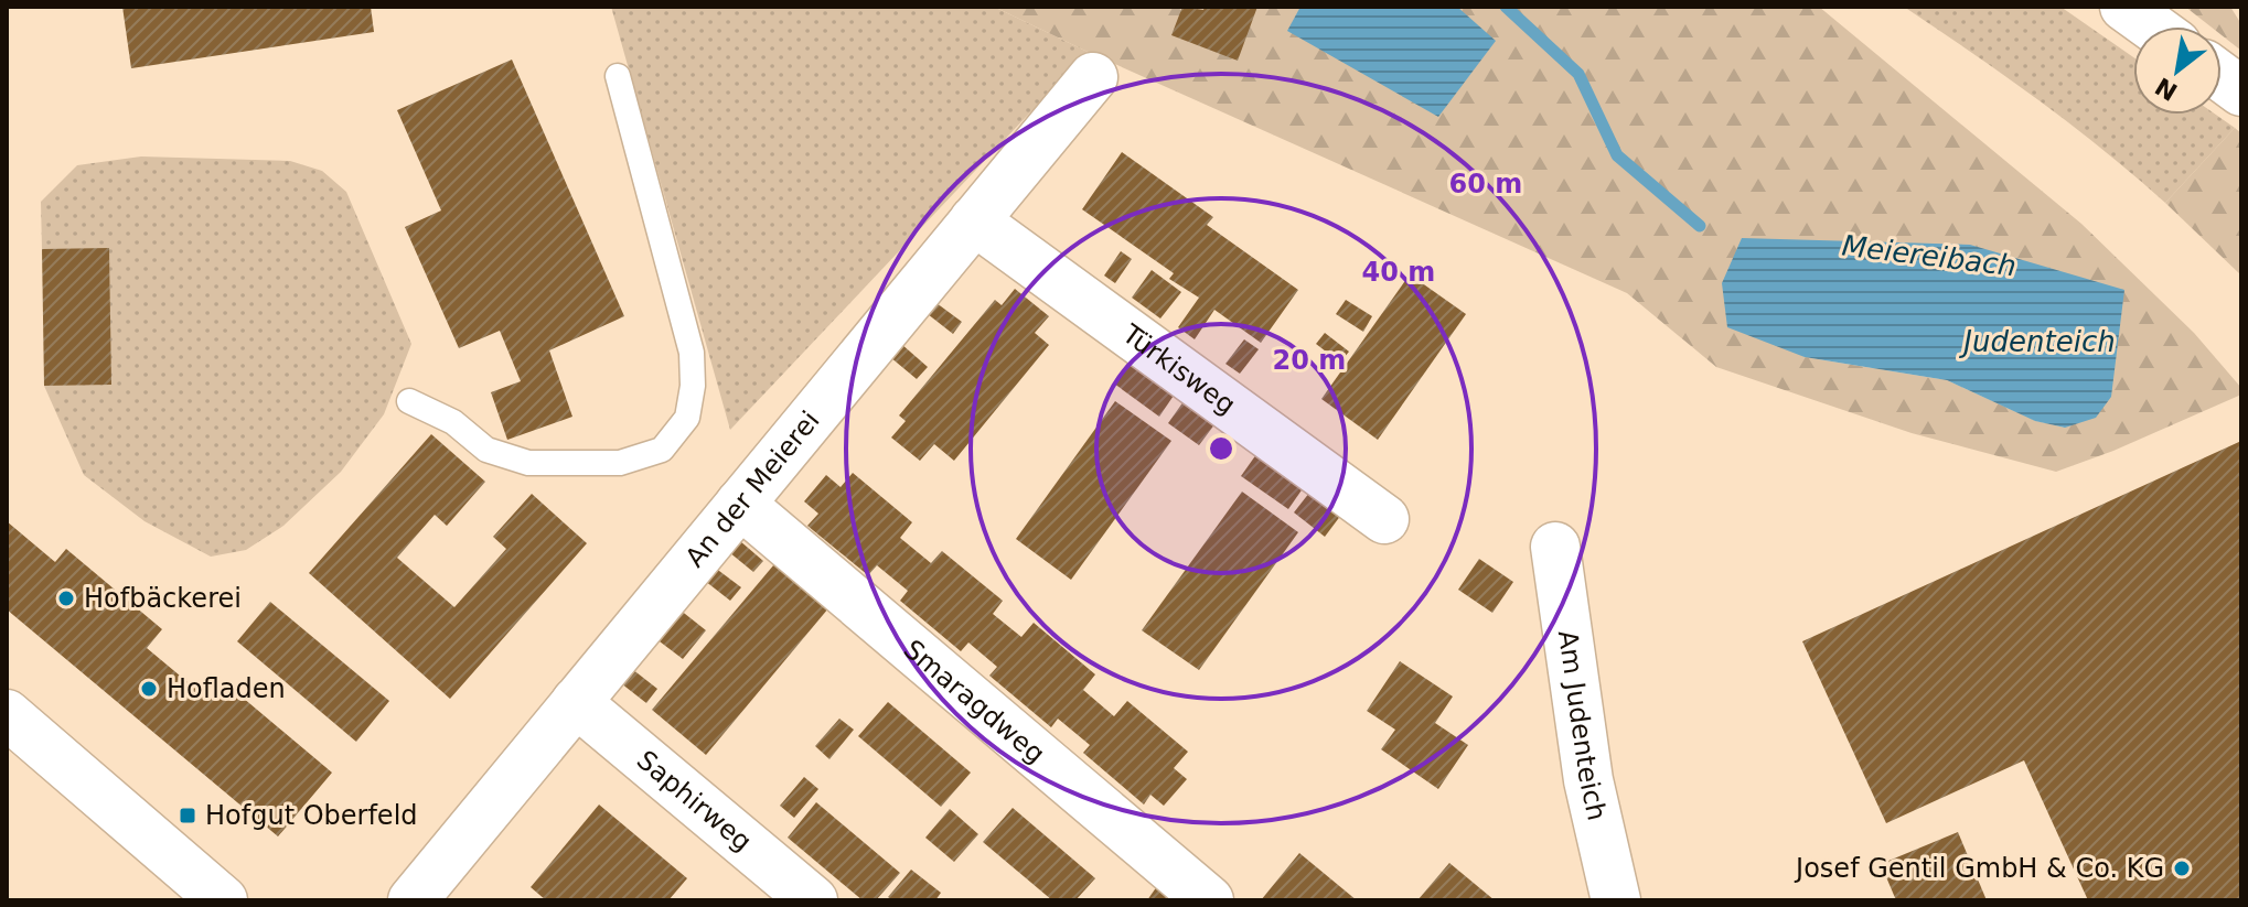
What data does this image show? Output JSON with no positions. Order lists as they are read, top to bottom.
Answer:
{
  "streets": {
    "street": [
      "Türkisweg",
      "An der Meierei",
      "Smaragdweg",
      "Am Judenteich",
      "Saphirweg"
    ]
  },
  "crossings": [
    ["Türkisweg", "An der Meierei"],
    ["An der Meierei", "Smaragdweg"],
    ["An der Meierei", "Saphirweg"]
  ],
  "water": ["Meiereibach", "Judenteich"],
  "places": {
    "other": ["Hofbäckerei", "Hofladen", "Josef Gentil GmbH & Co. KG"],
    "transit": ["Hofgut Oberfeld"]
  },
  "north": "bottom left",
  "rings": ["60 m", "40 m", "20 m"]
}
